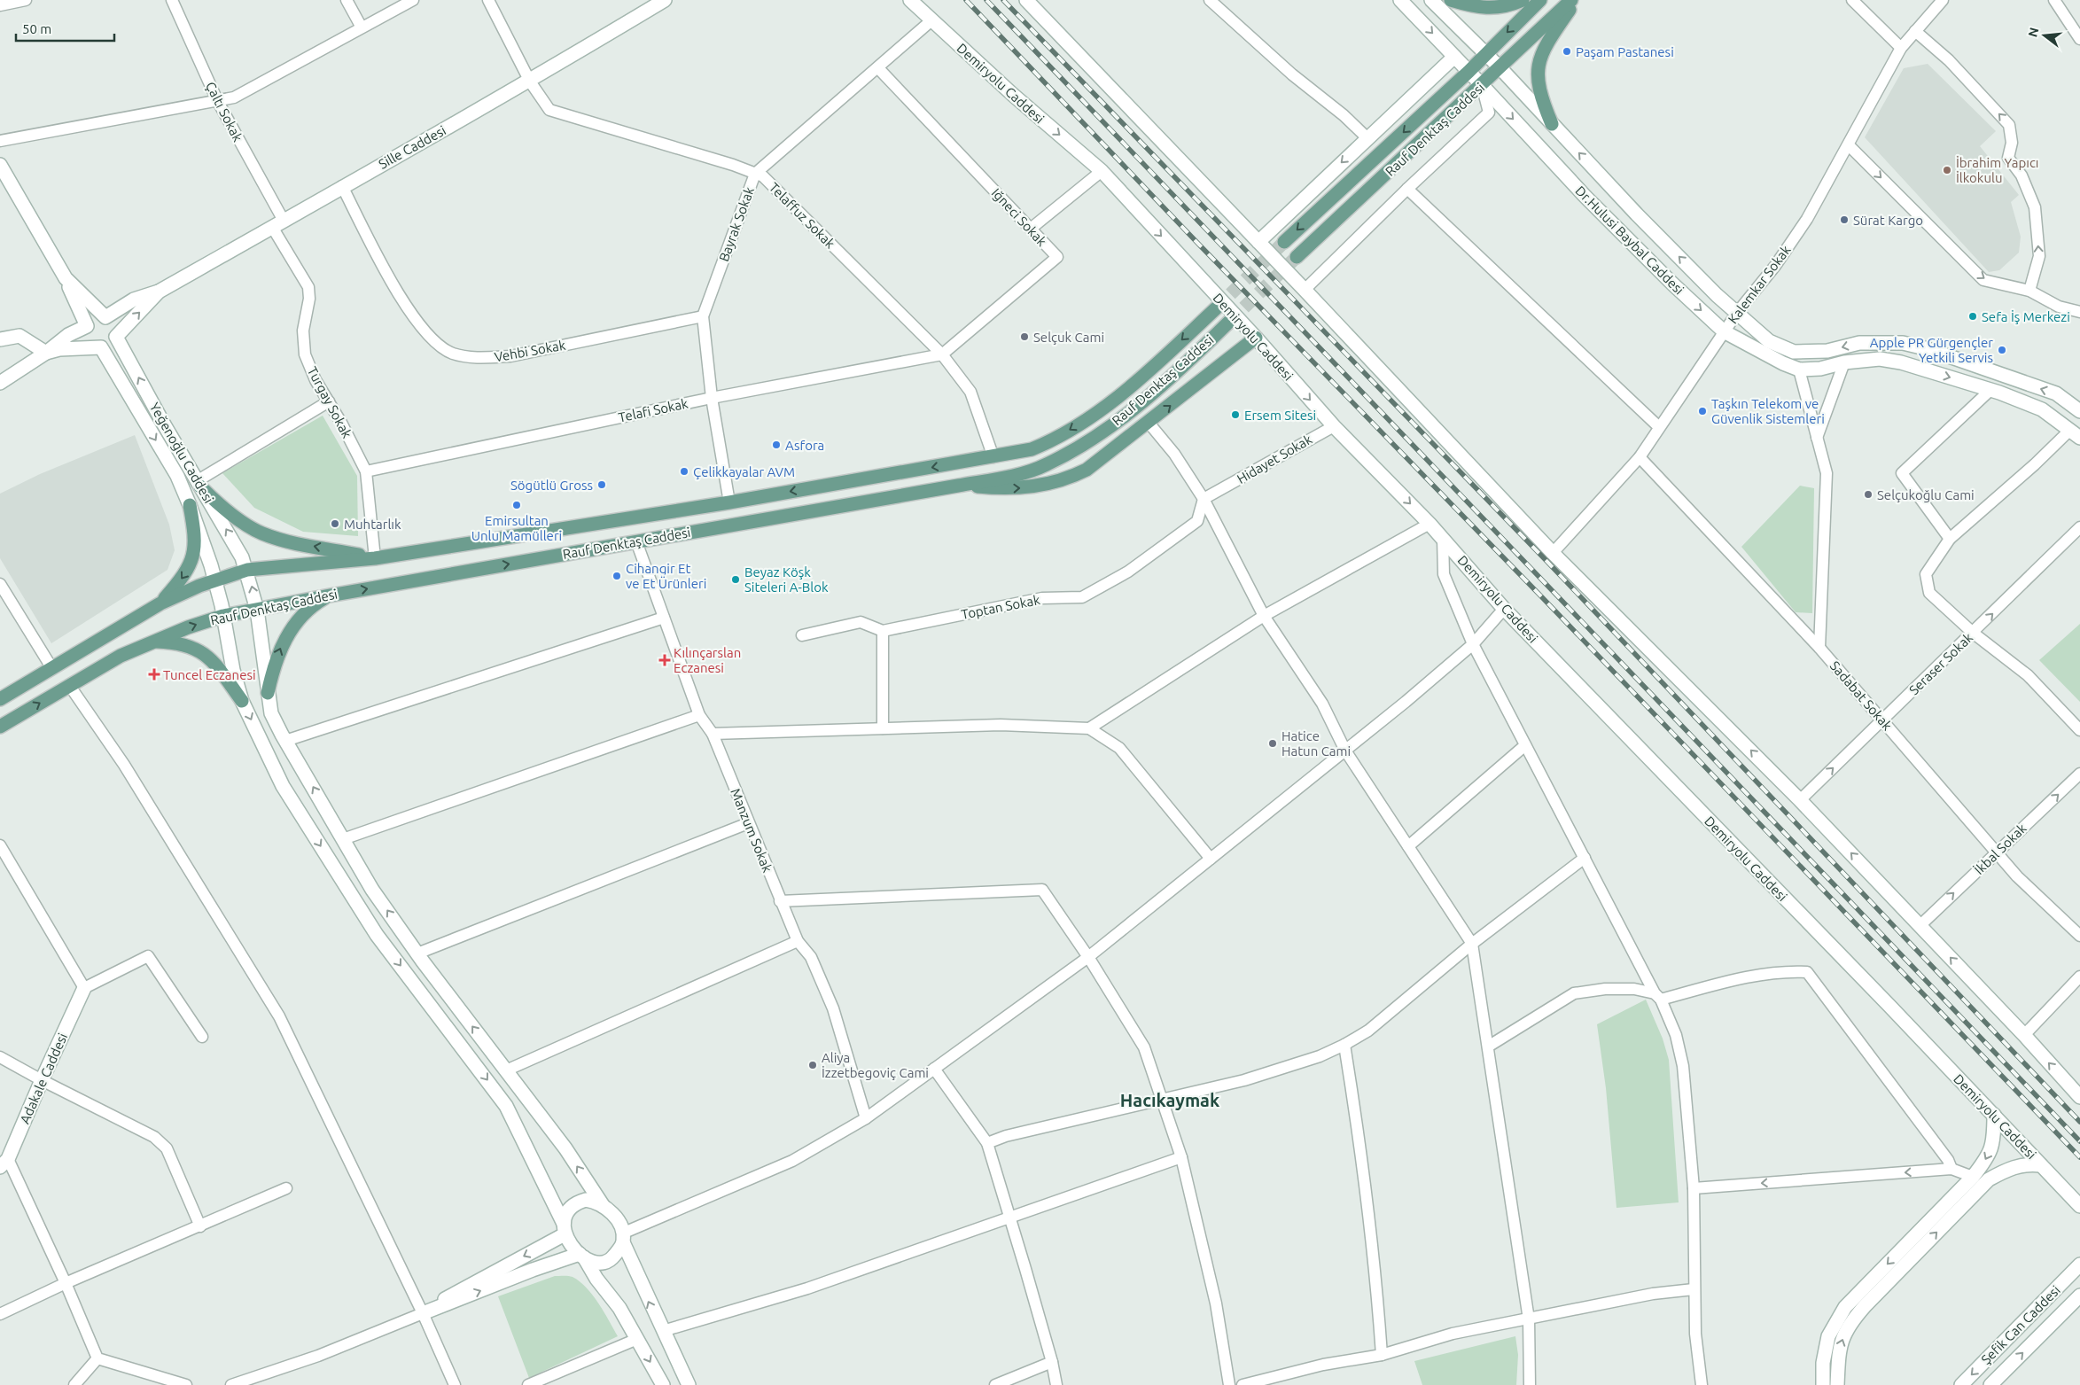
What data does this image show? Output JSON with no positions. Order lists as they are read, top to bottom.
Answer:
{
  "streets": {
    "main road": ["Rauf Denktaş Caddesi"],
    "street": [
      "Demiryolu Caddesi",
      "Çaltı Sokak",
      "Sille Caddesi",
      "Telaffuz Sokak",
      "Iğneci Sokak",
      "Bayrak Sokak",
      "Dr.Hulusi Baybal Caddesi",
      "Kalemkar Sokak",
      "Vehbi Sokak",
      "Turgay Sokak",
      "Telafi Sokak",
      "Yeğenoğlu Caddesi",
      "Hidayet Sokak",
      "Toptan Sokak",
      "Seraser Sokak",
      "Sadabat Sokak",
      "Manzum Sokak",
      "İkbal Sokak",
      "Adakale Caddesi",
      "Şefik Can Caddesi"
    ]
  },
  "crossings": [
    ["Demiryolu Caddesi", "Bayrak Sokak"],
    ["Demiryolu Caddesi", "Hidayet Sokak"],
    ["Çaltı Sokak", "Sille Caddesi"],
    ["Çaltı Sokak", "Turgay Sokak"],
    ["Rauf Denktaş Caddesi", "Telaffuz Sokak"],
    ["Rauf Denktaş Caddesi", "Bayrak Sokak"],
    ["Rauf Denktaş Caddesi", "Dr.Hulusi Baybal Caddesi"],
    ["Rauf Denktaş Caddesi", "Turgay Sokak"],
    ["Rauf Denktaş Caddesi", "Yeğenoğlu Caddesi"],
    ["Rauf Denktaş Caddesi", "Manzum Sokak"],
    ["Sille Caddesi", "Telaffuz Sokak"],
    ["Sille Caddesi", "Vehbi Sokak"],
    ["Sille Caddesi", "Turgay Sokak"],
    ["Telaffuz Sokak", "Iğneci Sokak"],
    ["Telaffuz Sokak", "Bayrak Sokak"],
    ["Telaffuz Sokak", "Telafi Sokak"],
    ["Iğneci Sokak", "Bayrak Sokak"],
    ["Iğneci Sokak", "Telafi Sokak"],
    ["Bayrak Sokak", "Vehbi Sokak"],
    ["Bayrak Sokak", "Telafi Sokak"],
    ["Dr.Hulusi Baybal Caddesi", "Kalemkar Sokak"],
    ["Kalemkar Sokak", "Sadabat Sokak"],
    ["Turgay Sokak", "Telafi Sokak"],
    ["Hidayet Sokak", "Toptan Sokak"],
    ["Seraser Sokak", "Sadabat Sokak"],
    ["Sadabat Sokak", "İkbal Sokak"]
  ],
  "one_way": ["İkbal Sokak"],
  "districts": ["Hacıkaymak"],
  "places": {
    "other": [
      "Paşam Pastanesi",
      "İbrahim Yapıcı İlkokulu",
      "Sürat Kargo",
      "Sefa İş Merkezi",
      "Selçuk Cami",
      "Apple PR Gürgençler Yetkili Servis",
      "Taşkın Telekom ve Güvenlik Sistemleri",
      "Ersem Sitesi",
      "Asfora",
      "Çelikkayalar AVM",
      "Sögütlü Gross",
      "Selçukoğlu Cami",
      "Emirsultan Unlu Mamülleri",
      "Muhtarlık",
      "Cihangir Et ve Et Ürünleri",
      "Beyaz Köşk Siteleri A-Blok",
      "Hatice Hatun Cami",
      "Aliya İzzetbegoviç Cami"
    ],
    "health": ["Kılınçarslan Eczanesi", "Tuncel Eczanesi"]
  },
  "scale_bar": "50 m",
  "north": "left"
}
